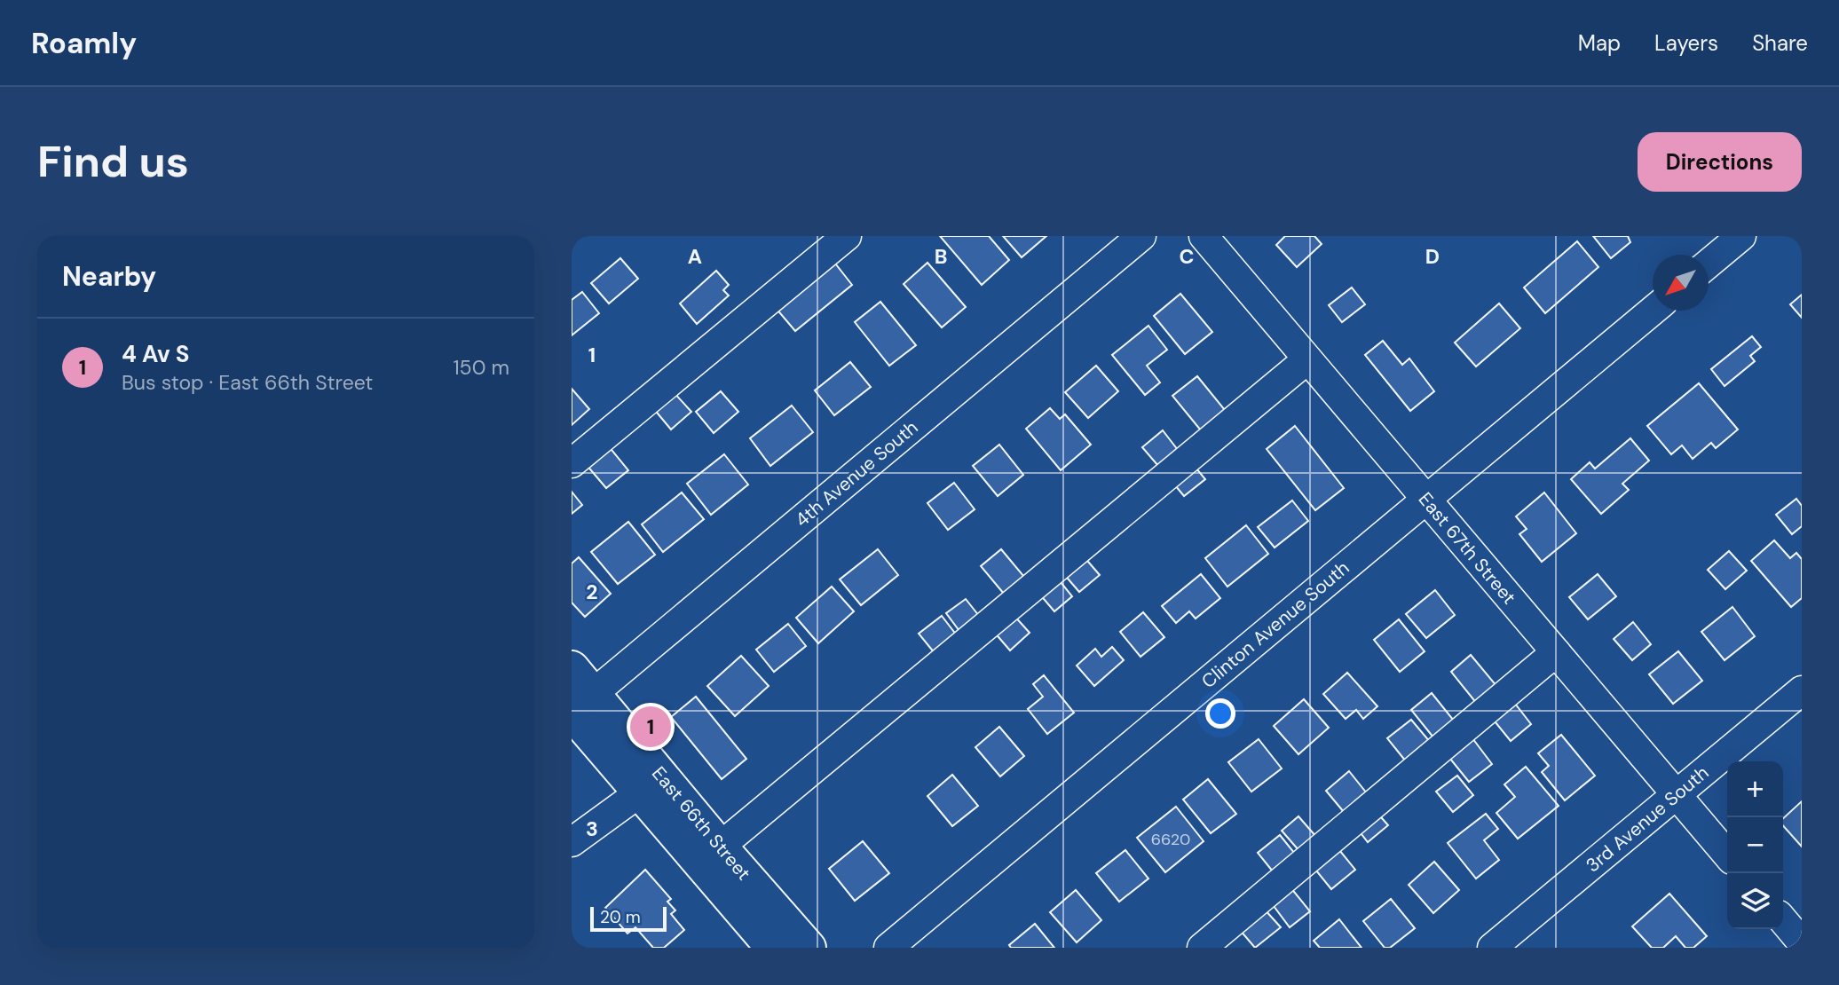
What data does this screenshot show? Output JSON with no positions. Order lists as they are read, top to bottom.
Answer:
{
  "streets": {
    "main road": ["East 66th Street"],
    "street": [
      "4th Avenue South",
      "East 67th Street",
      "Clinton Avenue South",
      "3rd Avenue South"
    ]
  },
  "crossings": [
    ["4th Avenue South", "East 66th Street"],
    ["East 67th Street", "Clinton Avenue South"],
    ["East 67th Street", "3rd Avenue South"]
  ],
  "house_numbers": ["6620"],
  "scale_bar": "20 m",
  "north": "bottom left",
  "page": {
    "header": "Roamly",
    "nav": ["Map", "Layers", "Share"],
    "buttons": "Directions",
    "title": "Find us",
    "heading": "Nearby",
    "list": [
      {
        "mark": "1",
        "name": "4 Av S",
        "note": "Bus stop · East 66th Street",
        "value": "150 m"
      }
    ],
    "pins": "1",
    "map_buttons": ["+", "−"],
    "scale": "20 m"
  },
  "grid": {
    "columns": [
      "A",
      "B",
      "C",
      "D"
    ],
    "rows": ["1", "2", "3"]
  }
}
